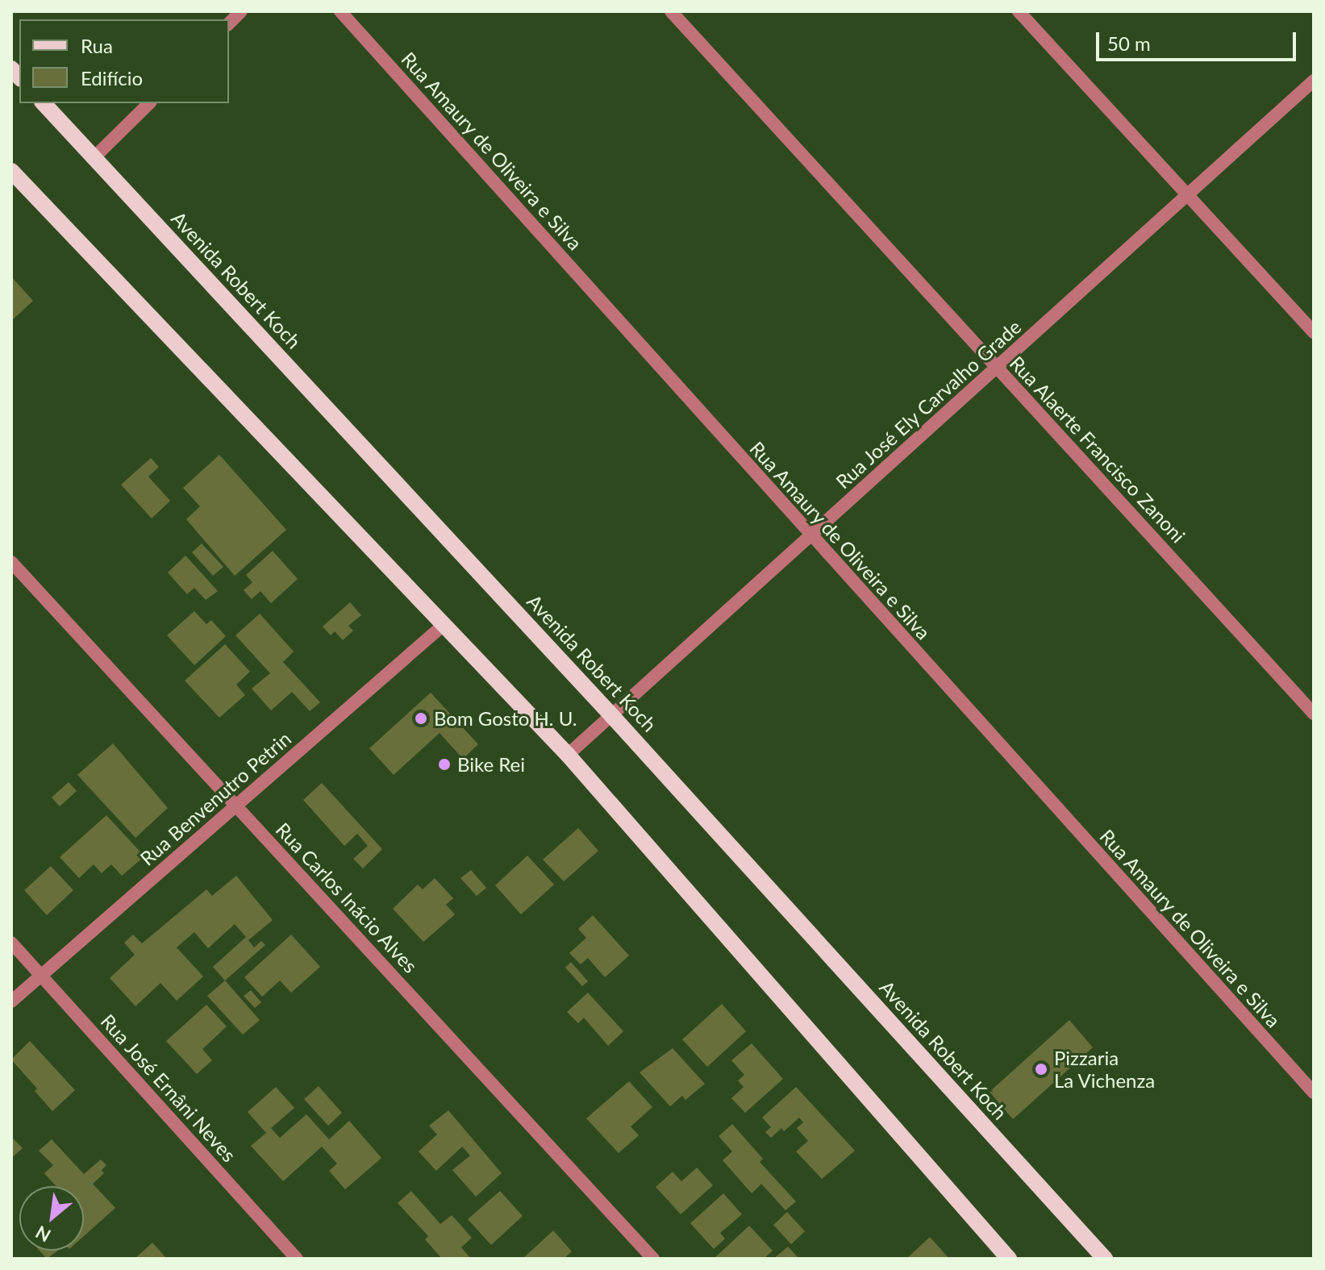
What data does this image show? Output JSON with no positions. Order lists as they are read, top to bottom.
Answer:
{
  "streets": {
    "main road": ["Avenida Robert Koch"],
    "street": [
      "Rua Amaury de Oliveira e Silva",
      "Rua José Ely Carvalho Grade",
      "Rua Alaerte Francisco Zanoni",
      "Rua Benvenutro Petrin",
      "Rua Carlos Inácio Alves",
      "Rua José Ernâni Neves"
    ]
  },
  "crossings": [
    ["Rua Amaury de Oliveira e Silva", "Rua José Ely Carvalho Grade"],
    ["Avenida Robert Koch", "Rua José Ely Carvalho Grade"],
    ["Rua José Ely Carvalho Grade", "Rua Alaerte Francisco Zanoni"],
    ["Rua Benvenutro Petrin", "Rua Carlos Inácio Alves"],
    ["Rua Benvenutro Petrin", "Rua José Ernâni Neves"]
  ],
  "places": ["Bom Gosto H. U.", "Bike Rei", "Pizzaria La Vichenza"],
  "legend": ["Rua", "Edifício"],
  "scale_bar": "50 m",
  "north": "bottom left"
}
